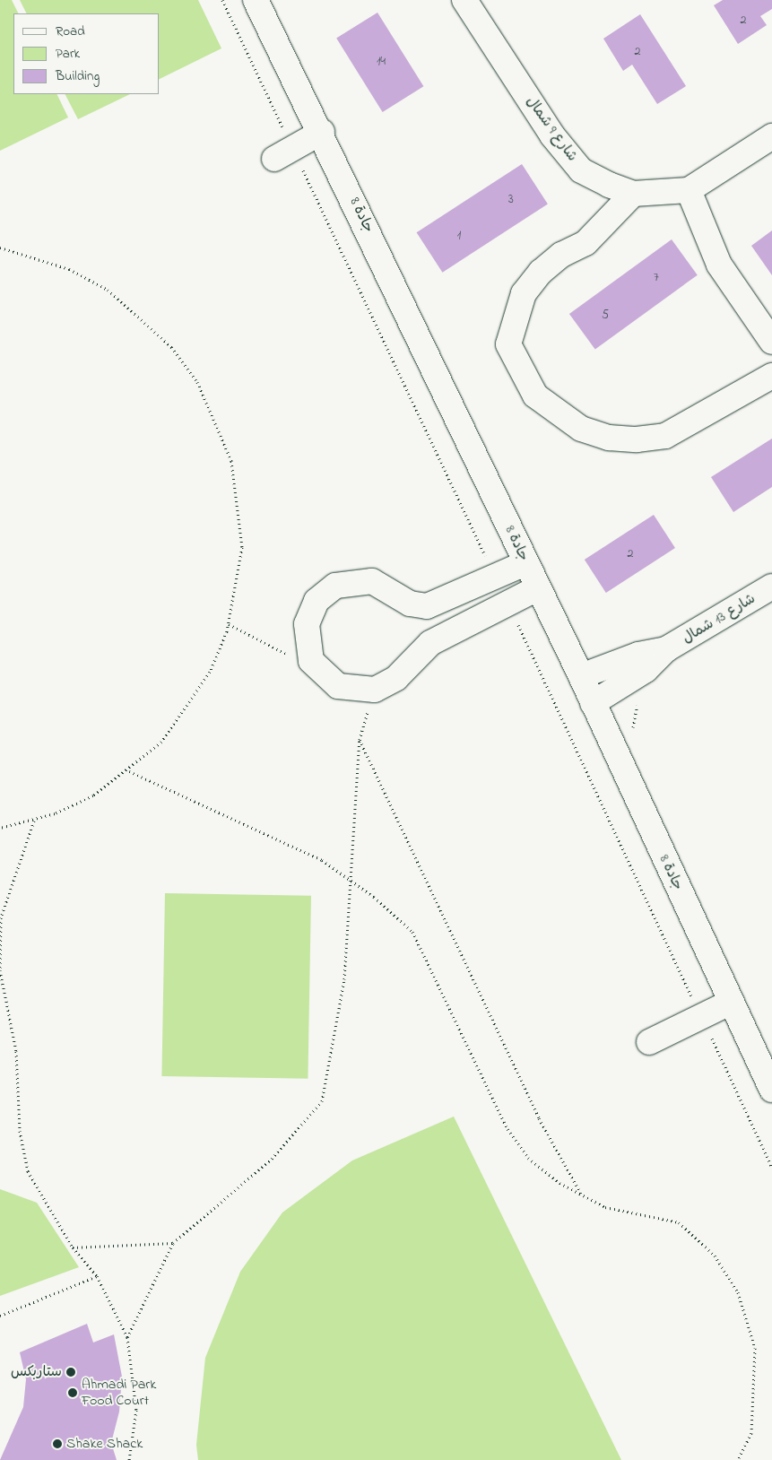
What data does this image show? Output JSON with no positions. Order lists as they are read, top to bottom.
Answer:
{
  "streets": {
    "main road": ["شارع 9 شمال", "جادة 8", "شارع 13 شمال"]
  },
  "crossings": [
    ["جادة 8", "شارع 13 شمال"]
  ],
  "places": ["ستاربكس", "Ahmadi Park Food Court", "Shake Shack"],
  "house_numbers": [
    "2",
    "2",
    "14",
    "3",
    "1",
    "7",
    "5",
    "2"
  ],
  "legend": ["Road", "Park", "Building"]
}
